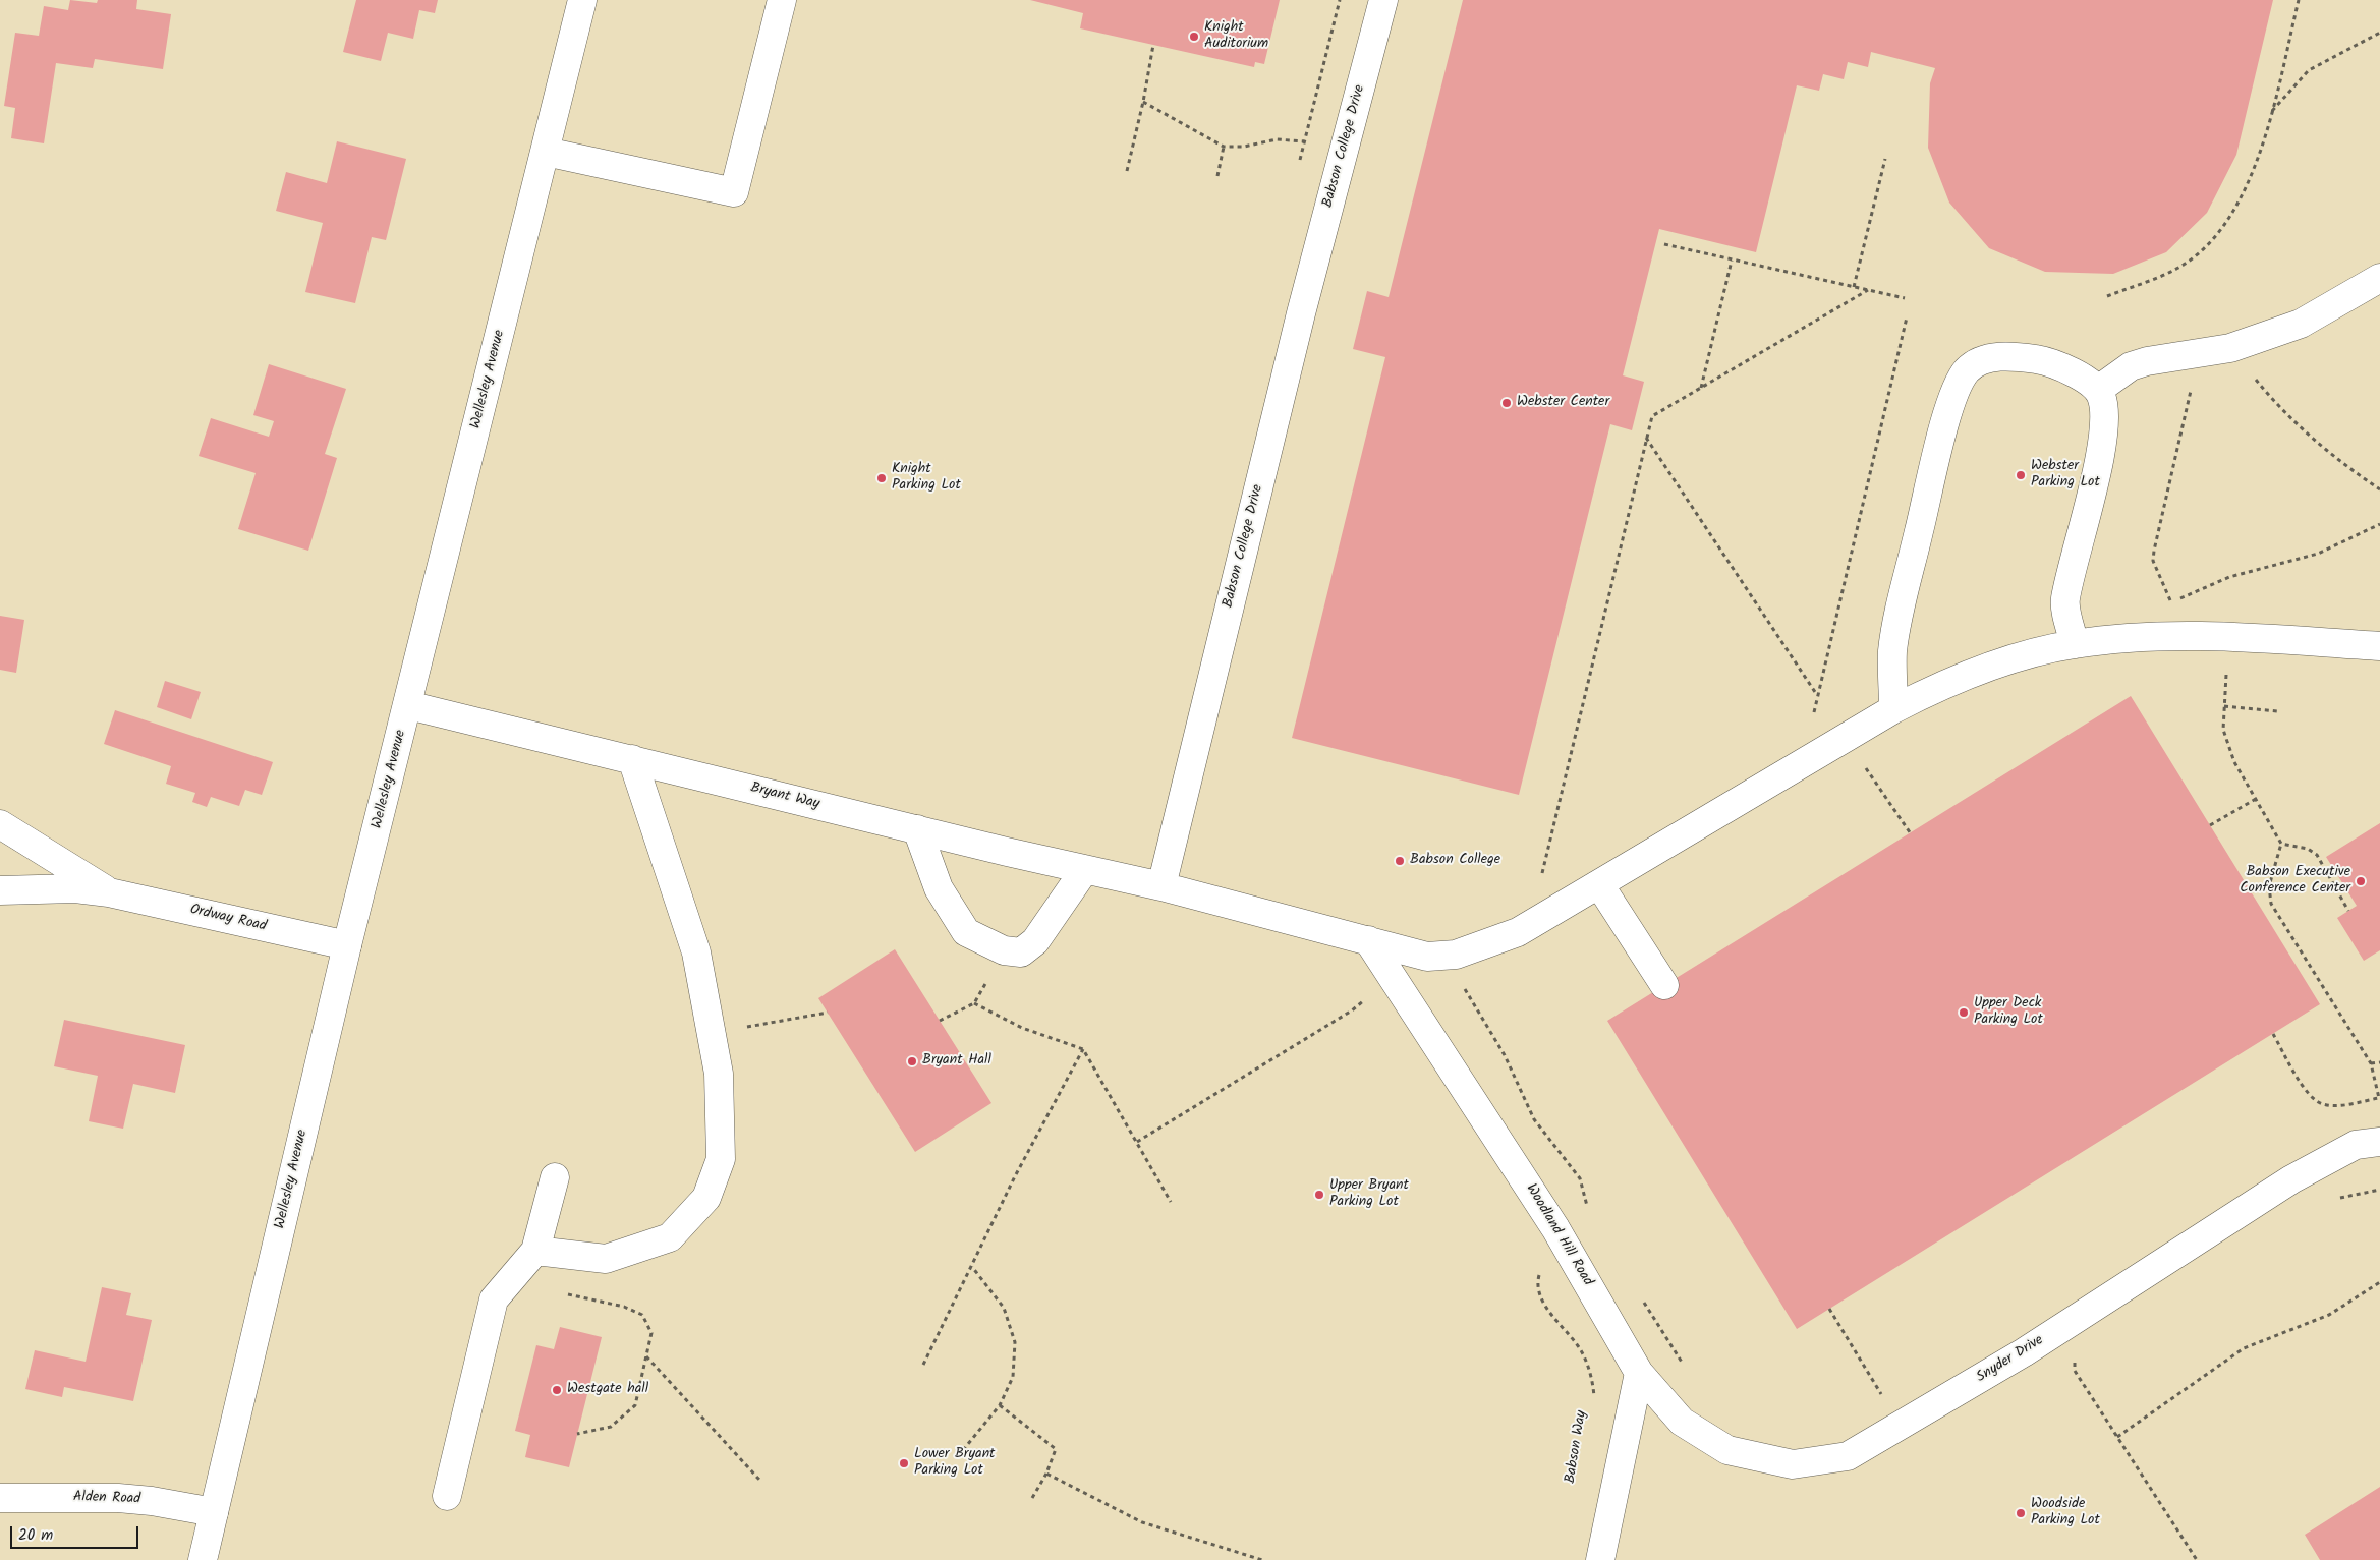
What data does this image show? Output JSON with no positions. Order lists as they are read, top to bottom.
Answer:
{
  "streets": {
    "street": [
      "Babson College Drive",
      "Wellesley Avenue",
      "Bryant Way",
      "Ordway Road",
      "Woodland Hill Road",
      "Snyder Drive",
      "Alden Road"
    ],
    "path": ["Babson Way"]
  },
  "crossings": [
    ["Babson College Drive", "Bryant Way"],
    ["Wellesley Avenue", "Bryant Way"],
    ["Wellesley Avenue", "Ordway Road"],
    ["Wellesley Avenue", "Alden Road"],
    ["Woodland Hill Road", "Snyder Drive"],
    ["Woodland Hill Road", "Babson Way"]
  ],
  "places": [
    "Knight Auditorium",
    "Webster Center",
    "Webster Parking Lot",
    "Knight Parking Lot",
    "Babson College",
    "Babson Executive Conference Center",
    "Upper Deck Parking Lot",
    "Bryant Hall",
    "Upper Bryant Parking Lot",
    "Westgate hall",
    "Lower Bryant Parking Lot",
    "Woodside Parking Lot"
  ],
  "scale_bar": "20 m"
}
